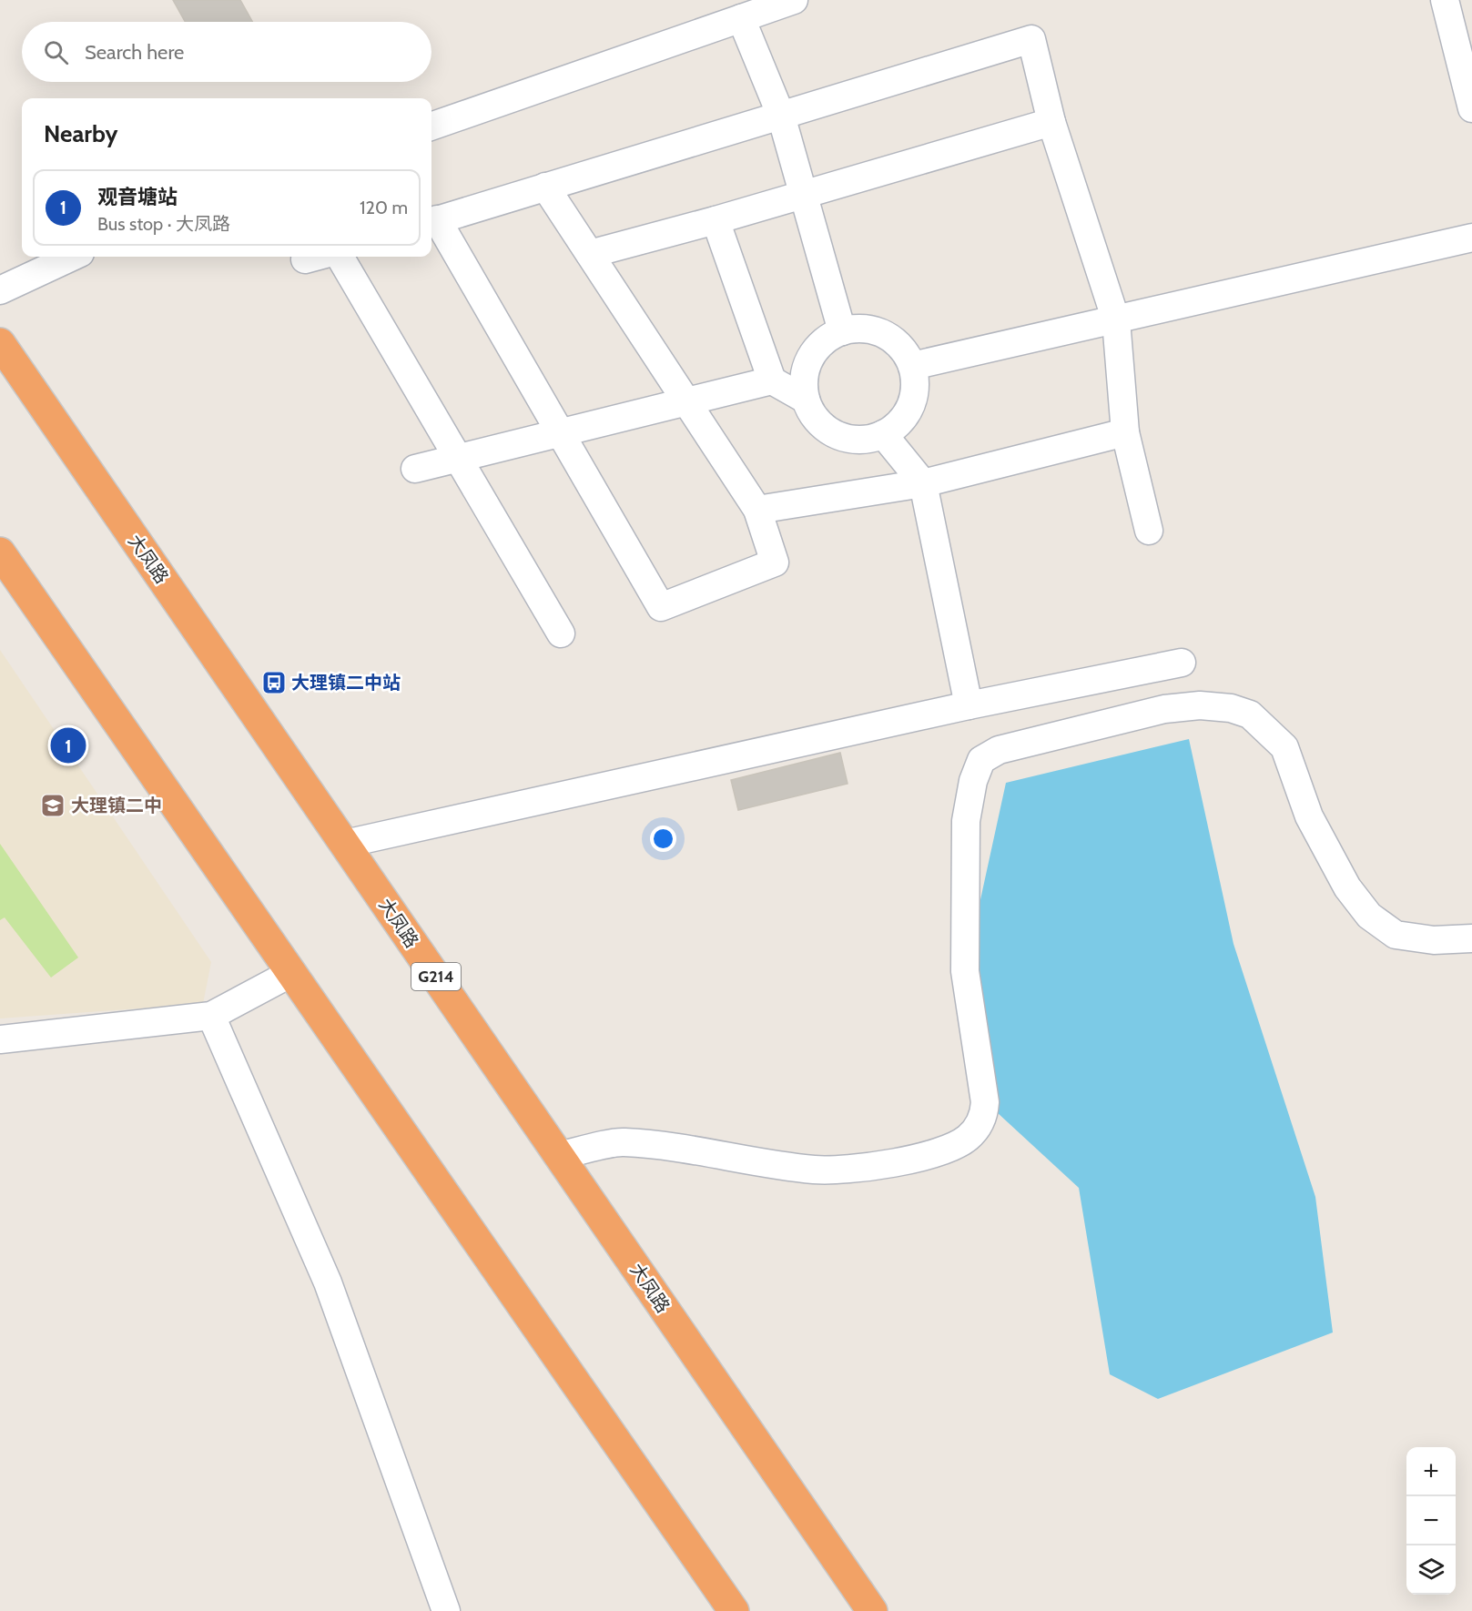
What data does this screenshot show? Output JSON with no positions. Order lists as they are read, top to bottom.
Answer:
{
  "streets": {
    "highway": ["大凤路", "G214"]
  },
  "places": {
    "bus stop": ["大理镇二中站"],
    "school or university": ["大理镇二中"]
  },
  "page": {
    "search": "Search here",
    "heading": "Nearby",
    "list": [
      {
        "mark": "1",
        "name": "观音塘站",
        "note": "Bus stop · 大凤路",
        "value": "120 m"
      }
    ],
    "pins": "1",
    "map_buttons": ["+", "−"]
  }
}
